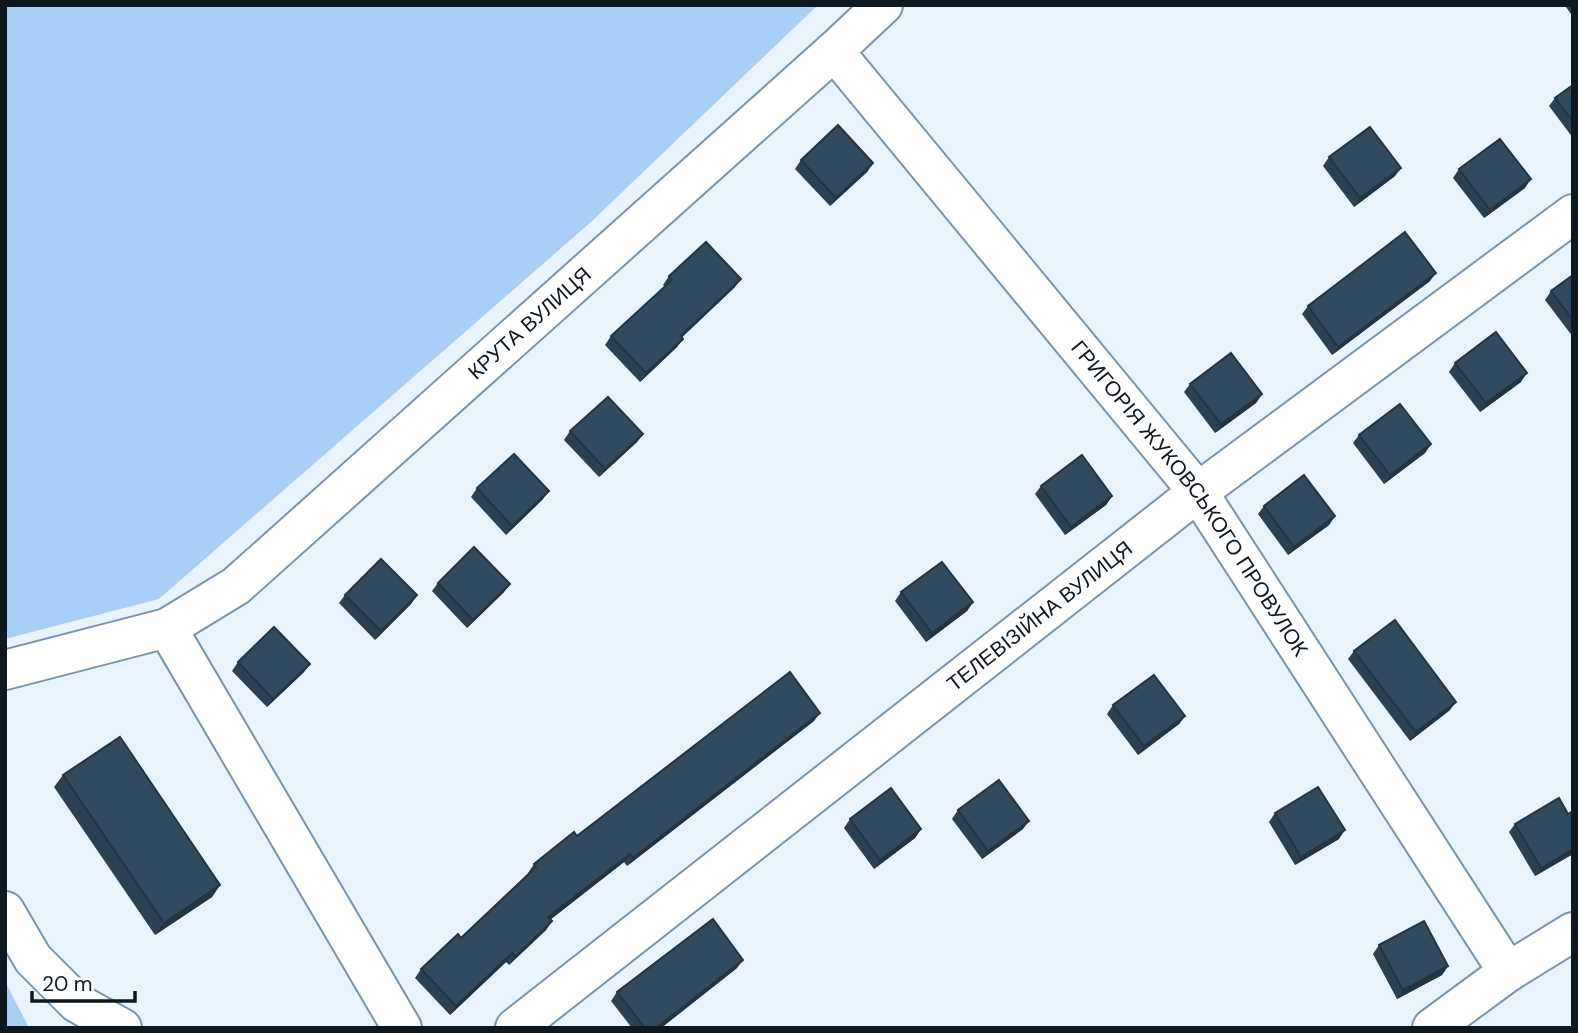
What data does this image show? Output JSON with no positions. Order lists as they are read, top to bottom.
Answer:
{
  "streets": {
    "street": ["КРУТА ВУЛИЦЯ", "ГРИГОРІЯ ЖУКОВСЬКОГО ПРОВУЛОК", "ТЕЛЕВІЗІЙНА ВУЛИЦЯ"]
  },
  "crossings": [
    ["КРУТА ВУЛИЦЯ", "ГРИГОРІЯ ЖУКОВСЬКОГО ПРОВУЛОК"],
    ["ГРИГОРІЯ ЖУКОВСЬКОГО ПРОВУЛОК", "ТЕЛЕВІЗІЙНА ВУЛИЦЯ"]
  ],
  "scale_bar": "20 m"
}
